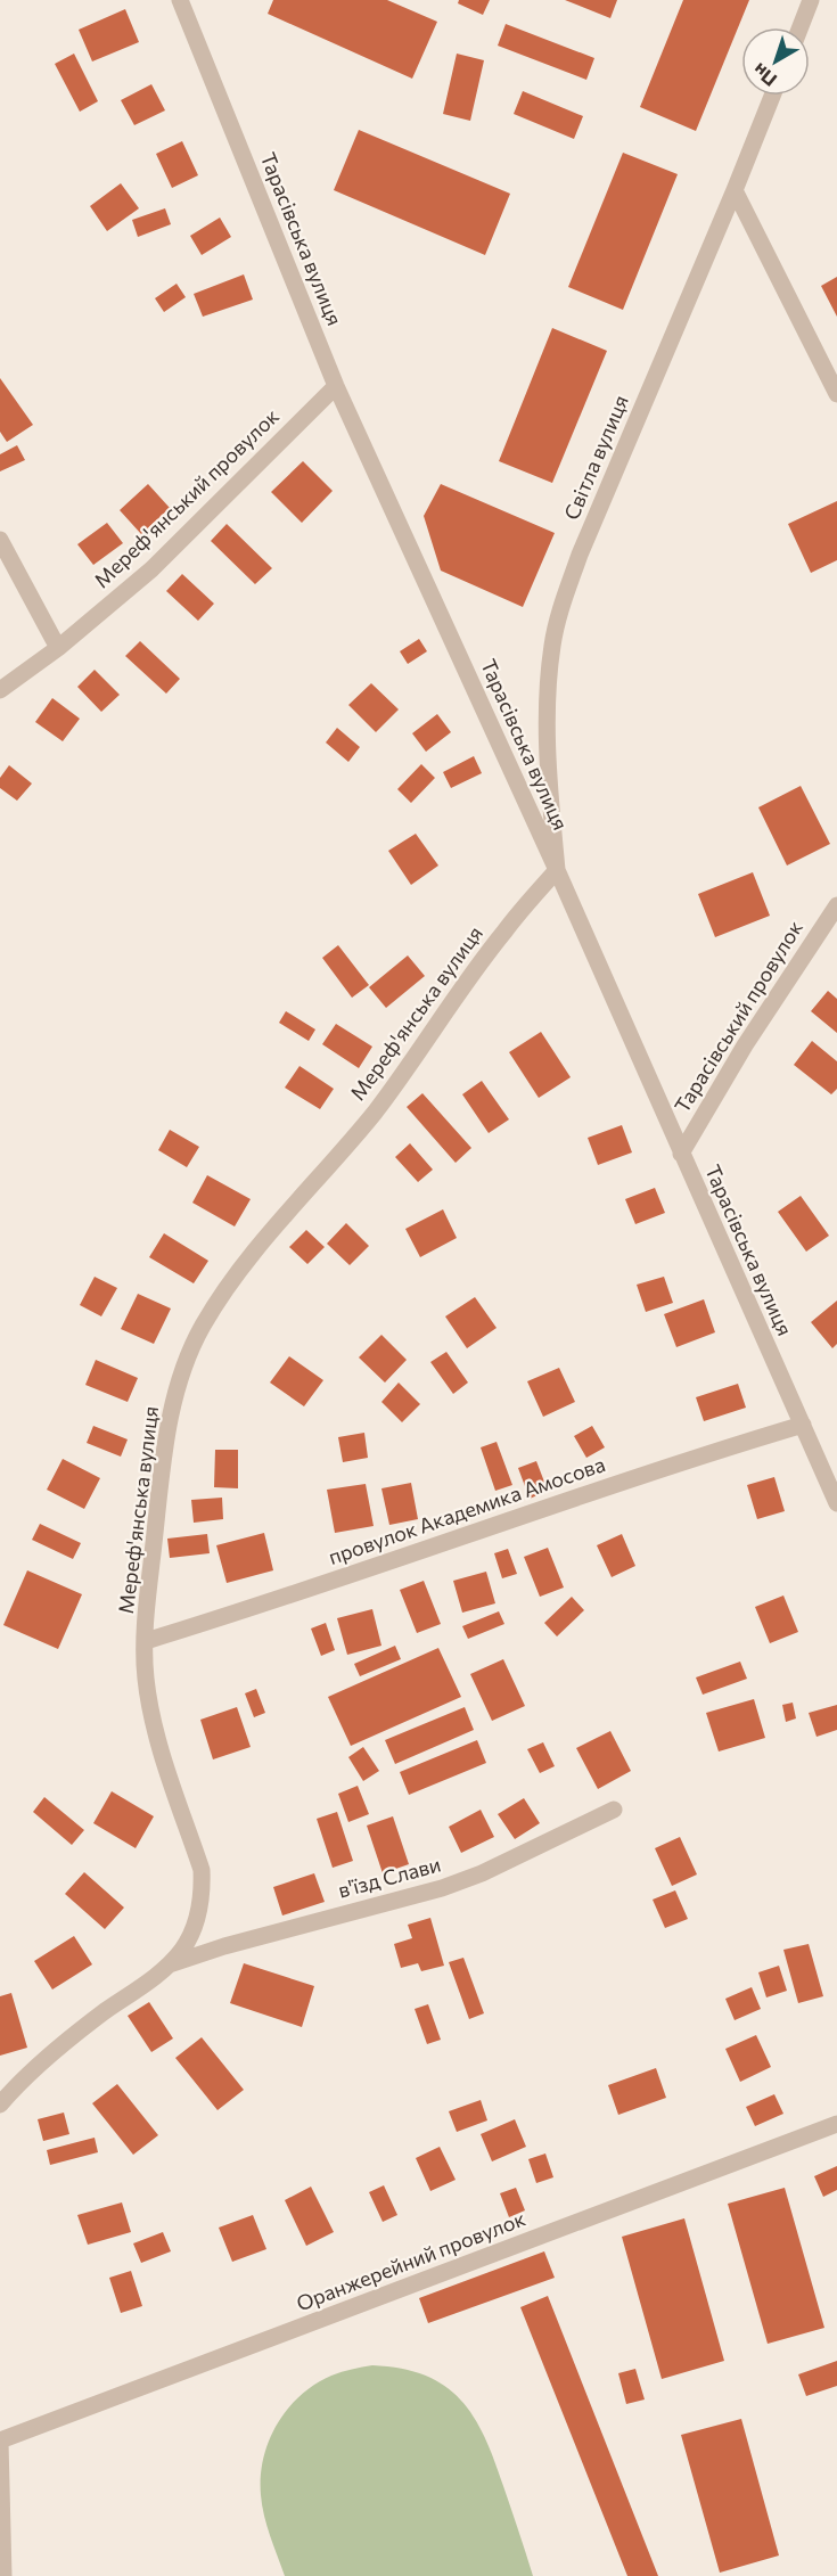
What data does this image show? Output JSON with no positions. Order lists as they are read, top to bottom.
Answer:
{
  "streets": {
    "street": [
      "Тарасівська вулиця",
      "Світла вулиця",
      "Мереф'янський провулок",
      "Мереф'янська вулиця",
      "Тарасівський провулок",
      "провулок Академика Амосова",
      "в'їзд Слави",
      "Оранжерейний провулок"
    ]
  },
  "crossings": [
    ["Тарасівська вулиця", "Світла вулиця"],
    ["Тарасівська вулиця", "Мереф'янський провулок"],
    ["Тарасівська вулиця", "Мереф'янська вулиця"],
    ["Тарасівська вулиця", "Тарасівський провулок"],
    ["Тарасівська вулиця", "провулок Академика Амосова"],
    ["Світла вулиця", "Мереф'янська вулиця"],
    ["Мереф'янська вулиця", "провулок Академика Амосова"],
    ["Мереф'янська вулиця", "в'їзд Слави"]
  ],
  "north": "bottom left"
}
